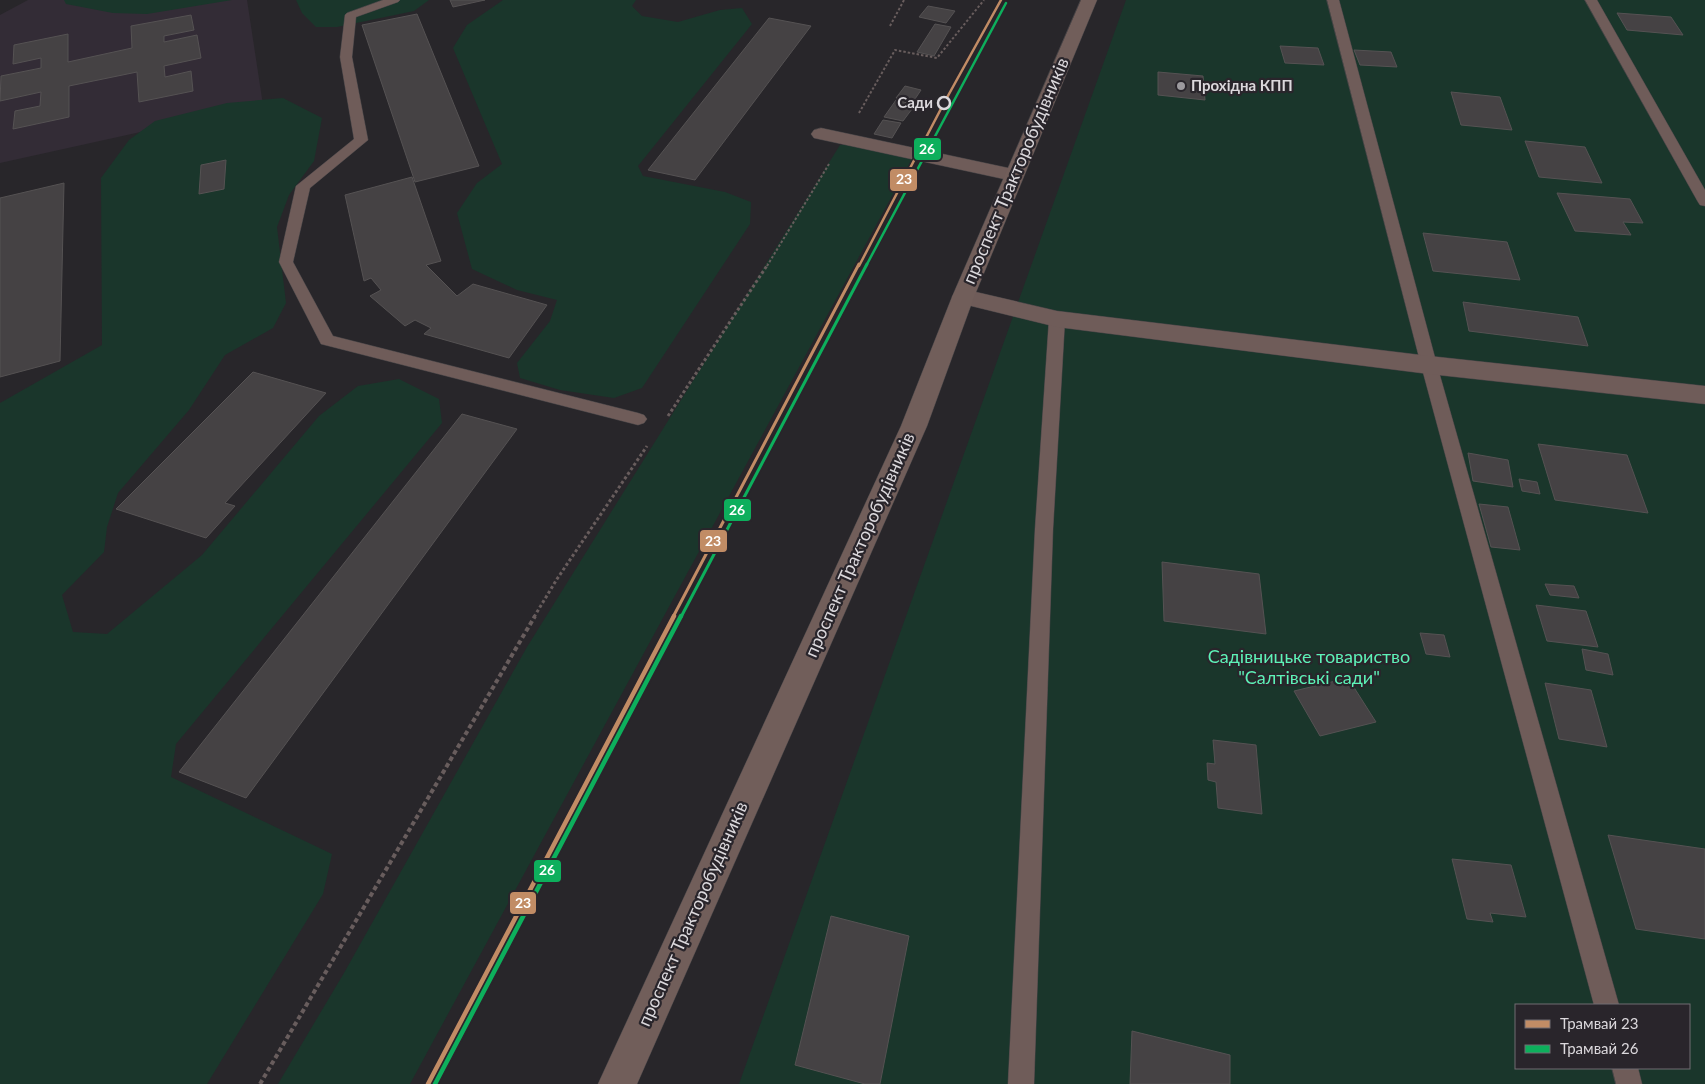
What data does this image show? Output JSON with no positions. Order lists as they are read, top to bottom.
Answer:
{
  "streets": {
    "main road": ["проспект Тракторобудівників"]
  },
  "parks": ["Садівницьке товариство \"Салтівські сади\""],
  "places": ["Прохідна КПП", "Сади"],
  "lines": ["tram line 23", "tram line 26"],
  "legend": ["Трамвай 23", "Трамвай 26"]
}
